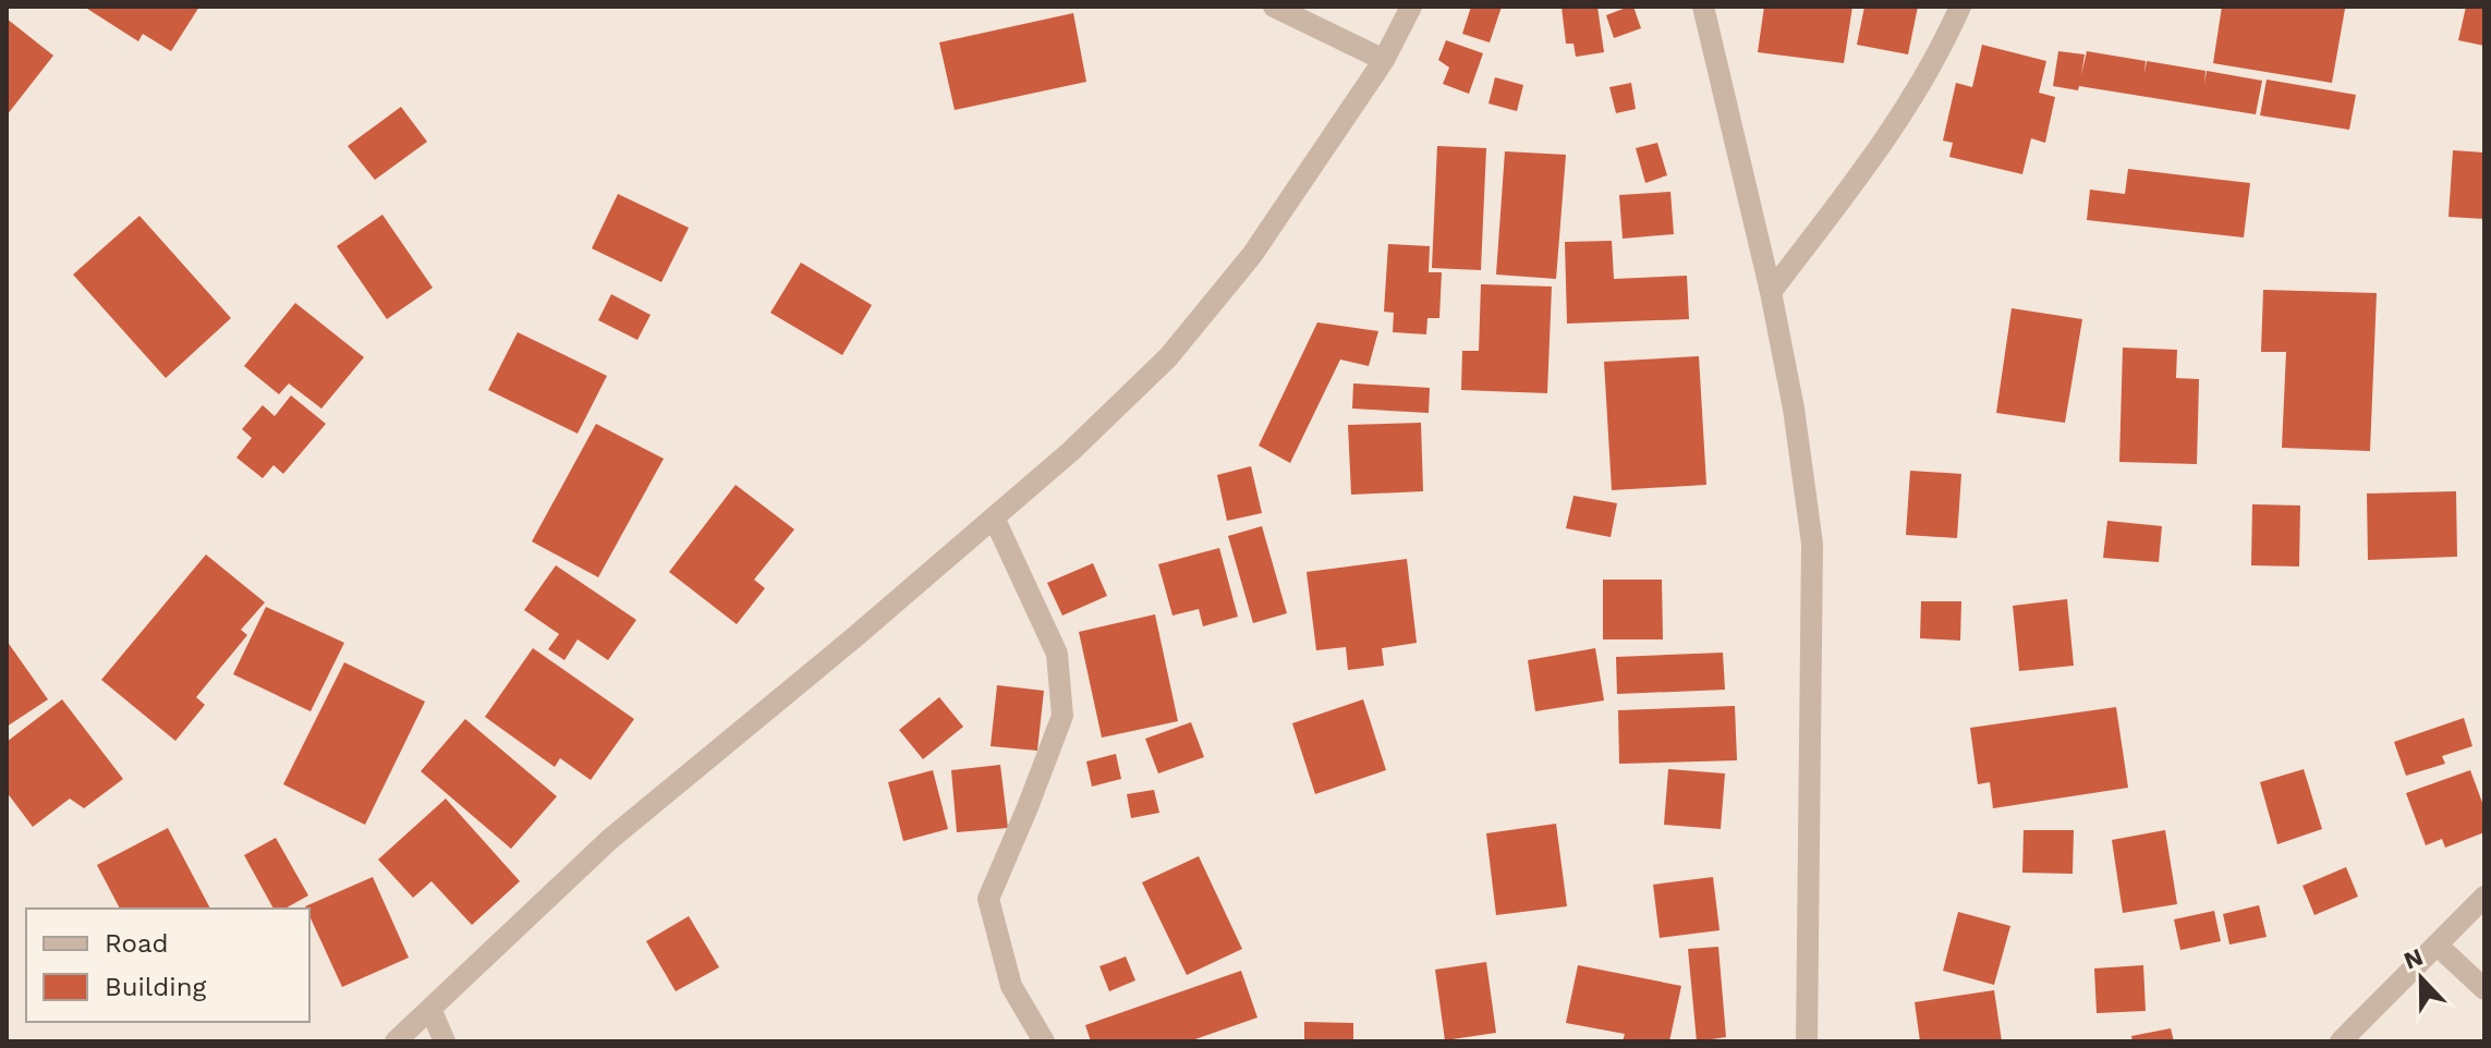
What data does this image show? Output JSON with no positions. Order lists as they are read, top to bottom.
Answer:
{
  "legend": ["Road", "Building"],
  "north": "top"
}
